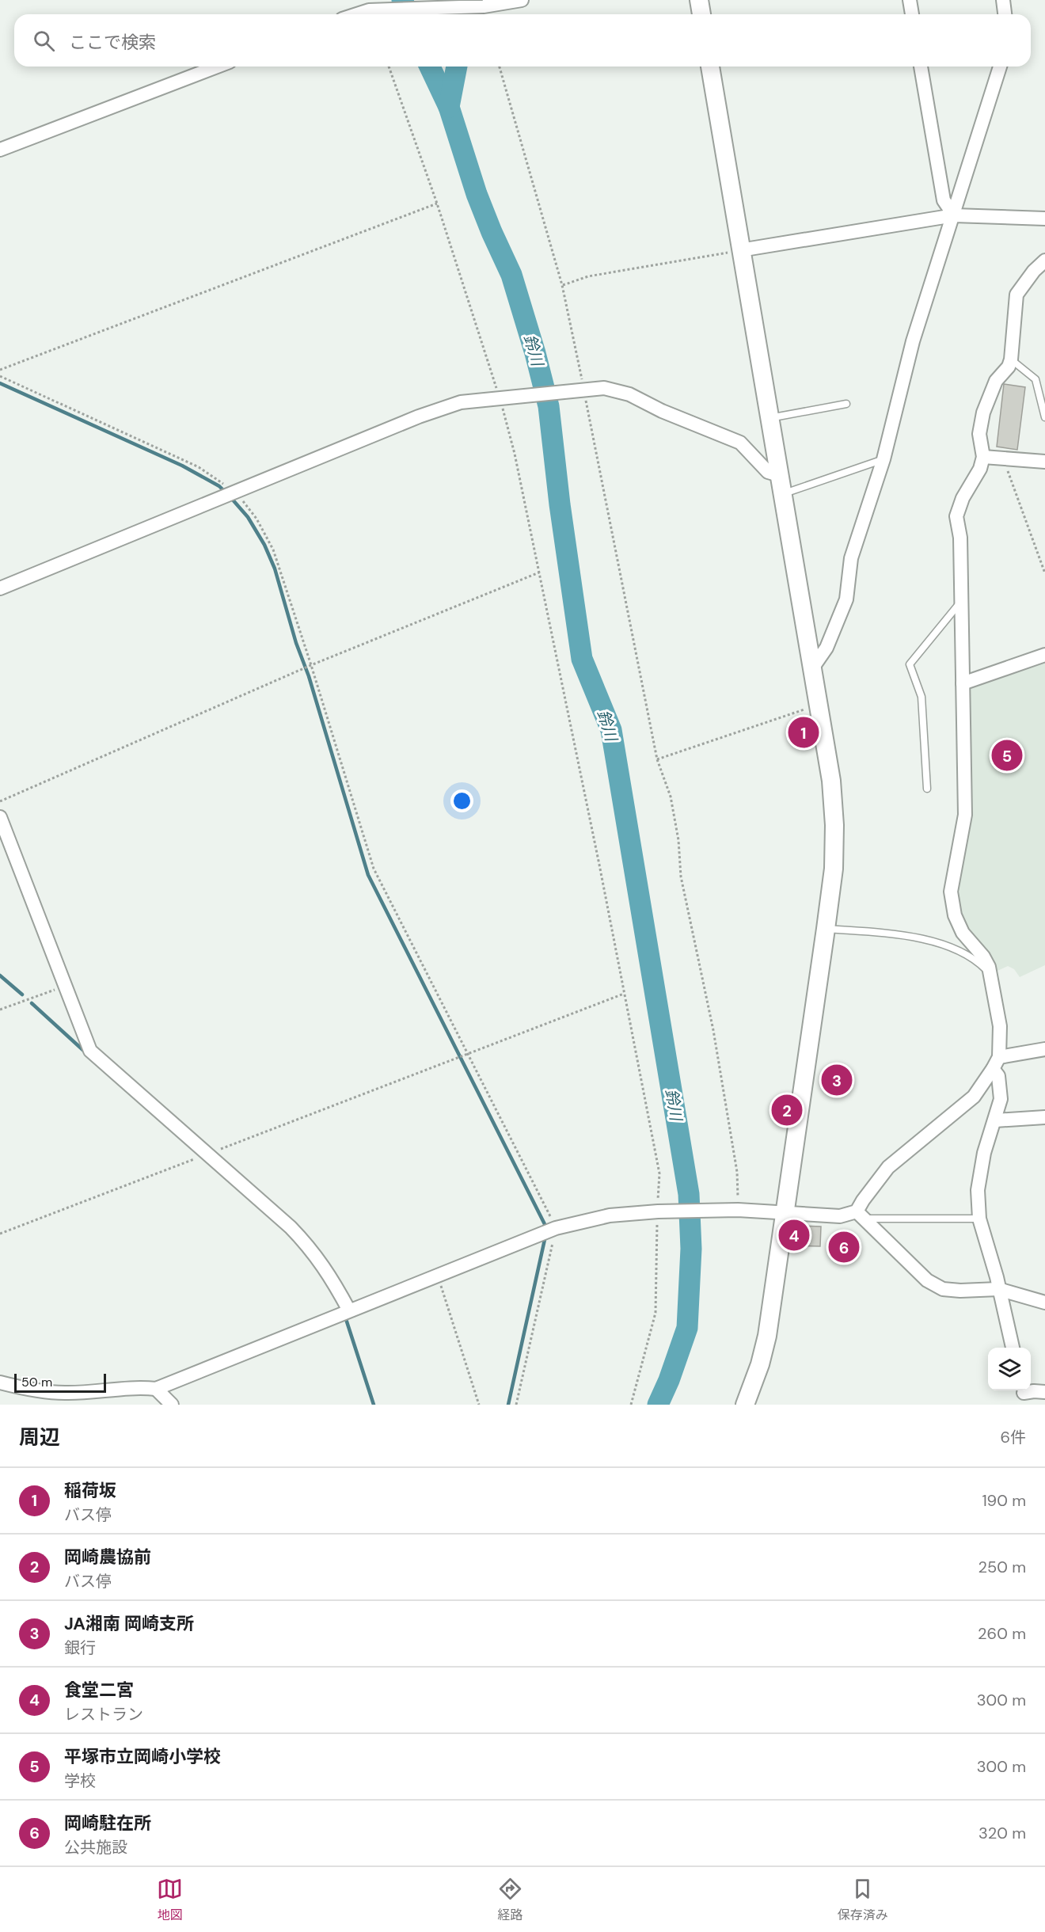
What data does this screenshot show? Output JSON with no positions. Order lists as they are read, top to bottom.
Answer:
{
  "water": ["鈴川"],
  "scale_bar": "50 m",
  "page": {
    "search": "ここで検索",
    "pins": [
      "1",
      "5",
      "3",
      "2",
      "4",
      "6"
    ],
    "scale": "50 m",
    "heading": ["周辺", "6件"],
    "list": [
      {
        "mark": "1",
        "name": "稲荷坂",
        "note": "バス停",
        "value": "190 m"
      },
      {
        "mark": "2",
        "name": "岡崎農協前",
        "note": "バス停",
        "value": "250 m"
      },
      {
        "mark": "3",
        "name": "JA湘南 岡崎支所",
        "note": "銀行",
        "value": "260 m"
      },
      {
        "mark": "4",
        "name": "食堂二宮",
        "note": "レストラン",
        "value": "300 m"
      },
      {
        "mark": "5",
        "name": "平塚市立岡崎小学校",
        "note": "学校",
        "value": "300 m"
      },
      {
        "mark": "6",
        "name": "岡崎駐在所",
        "note": "公共施設",
        "value": "320 m"
      }
    ],
    "nav": ["地図", "経路", "保存済み"]
  }
}
